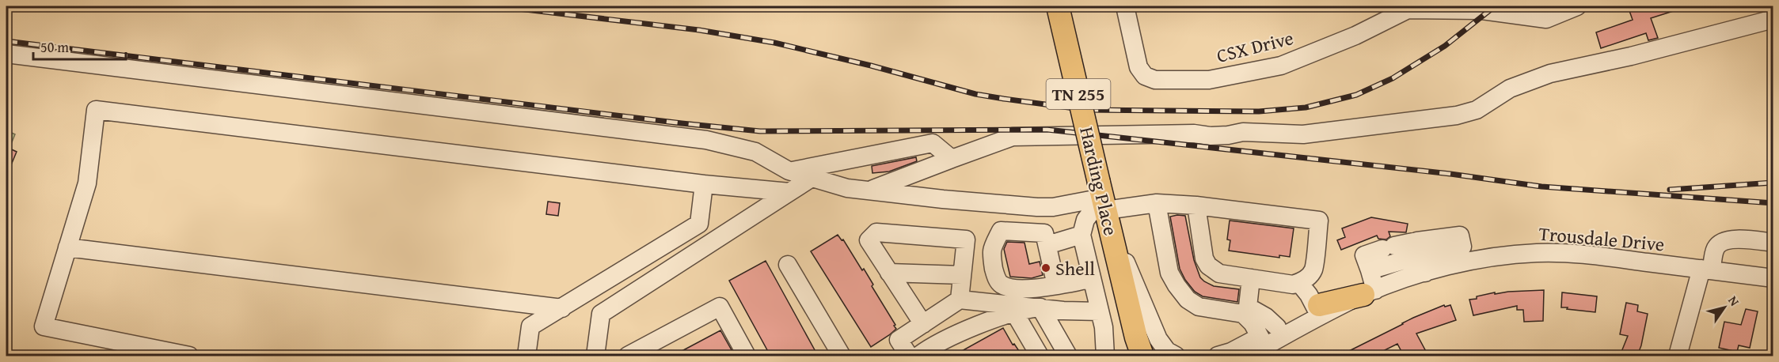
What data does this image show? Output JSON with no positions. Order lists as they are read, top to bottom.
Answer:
{
  "streets": {
    "main road": ["TN 255", "Harding Place"],
    "street": ["CSX Drive", "Trousdale Drive"]
  },
  "places": ["Shell"],
  "scale_bar": "50 m",
  "north": "top right"
}
